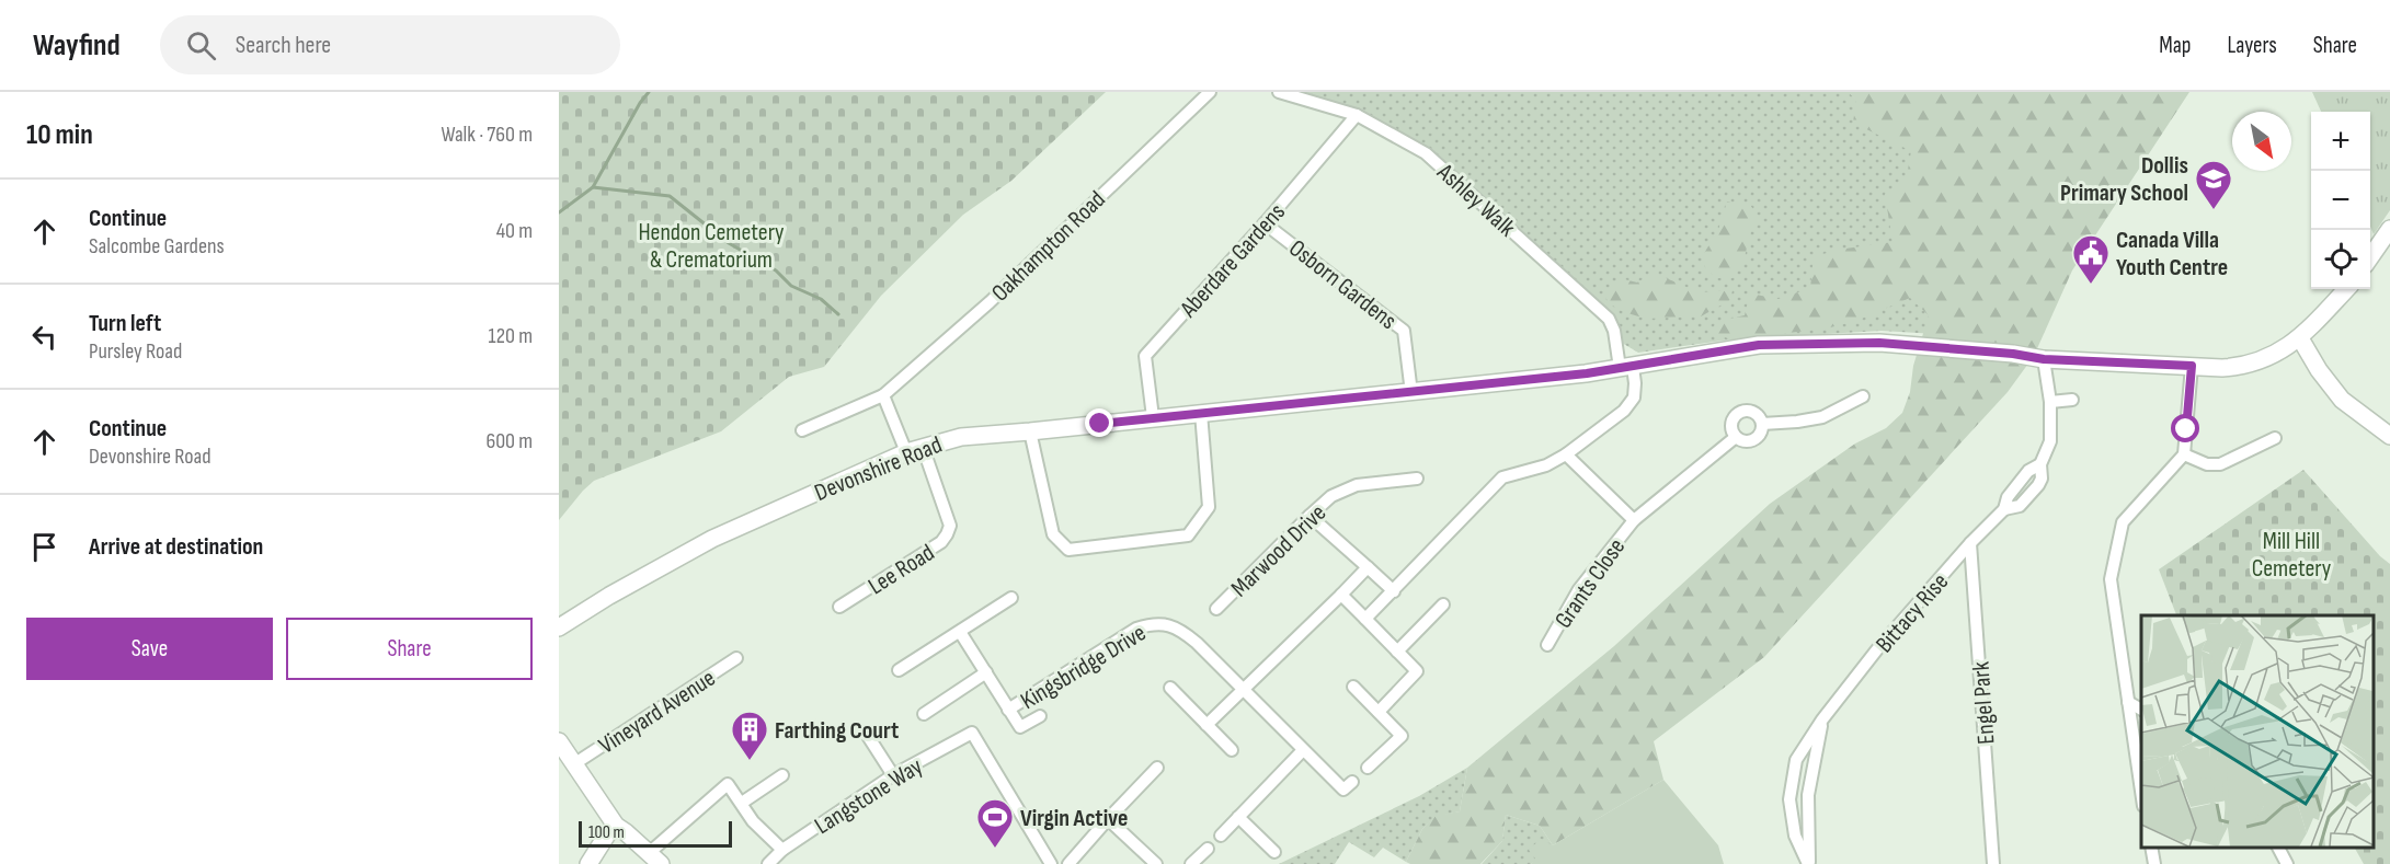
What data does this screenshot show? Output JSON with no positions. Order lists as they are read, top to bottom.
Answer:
{
  "streets": {
    "street": [
      "Ashley Walk",
      "Oakhampton Road",
      "Aberdare Gardens",
      "Osborn Gardens",
      "Devonshire Road",
      "Marwood Drive",
      "Lee Road",
      "Grants Close",
      "Bittacy Rise",
      "Kingsbridge Drive",
      "Engel Park",
      "Vineyard Avenue",
      "Langstone Way"
    ]
  },
  "crossings": [
    ["Ashley Walk", "Aberdare Gardens"],
    ["Ashley Walk", "Devonshire Road"],
    ["Ashley Walk", "Grants Close"],
    ["Aberdare Gardens", "Osborn Gardens"],
    ["Aberdare Gardens", "Devonshire Road"],
    ["Osborn Gardens", "Devonshire Road"],
    ["Devonshire Road", "Lee Road"],
    ["Devonshire Road", "Bittacy Rise"],
    ["Bittacy Rise", "Engel Park"]
  ],
  "parks": ["Hendon Cemetery & Crematorium", "Mill Hill Cemetery"],
  "places": {
    "school or university": ["Dollis Primary School"],
    "public building": ["Canada Villa Youth Centre"],
    "building": ["Farthing Court"],
    "sports": ["Virgin Active"]
  },
  "scale_bar": "100 m",
  "north": "bottom right",
  "page": {
    "header": "Wayfind",
    "search": "Search here",
    "nav": ["Map", "Layers", "Share"],
    "heading": ["10 min", "Walk · 760 m"],
    "map_buttons": ["+", "−"],
    "list": [
      ["Continue", "Salcombe Gardens", "40 m"],
      ["Turn left", "Pursley Road", "120 m"],
      ["Continue", "Devonshire Road", "600 m"],
      "Arrive at destination"
    ],
    "buttons": ["Save", "Share"],
    "scale": "100 m"
  }
}
